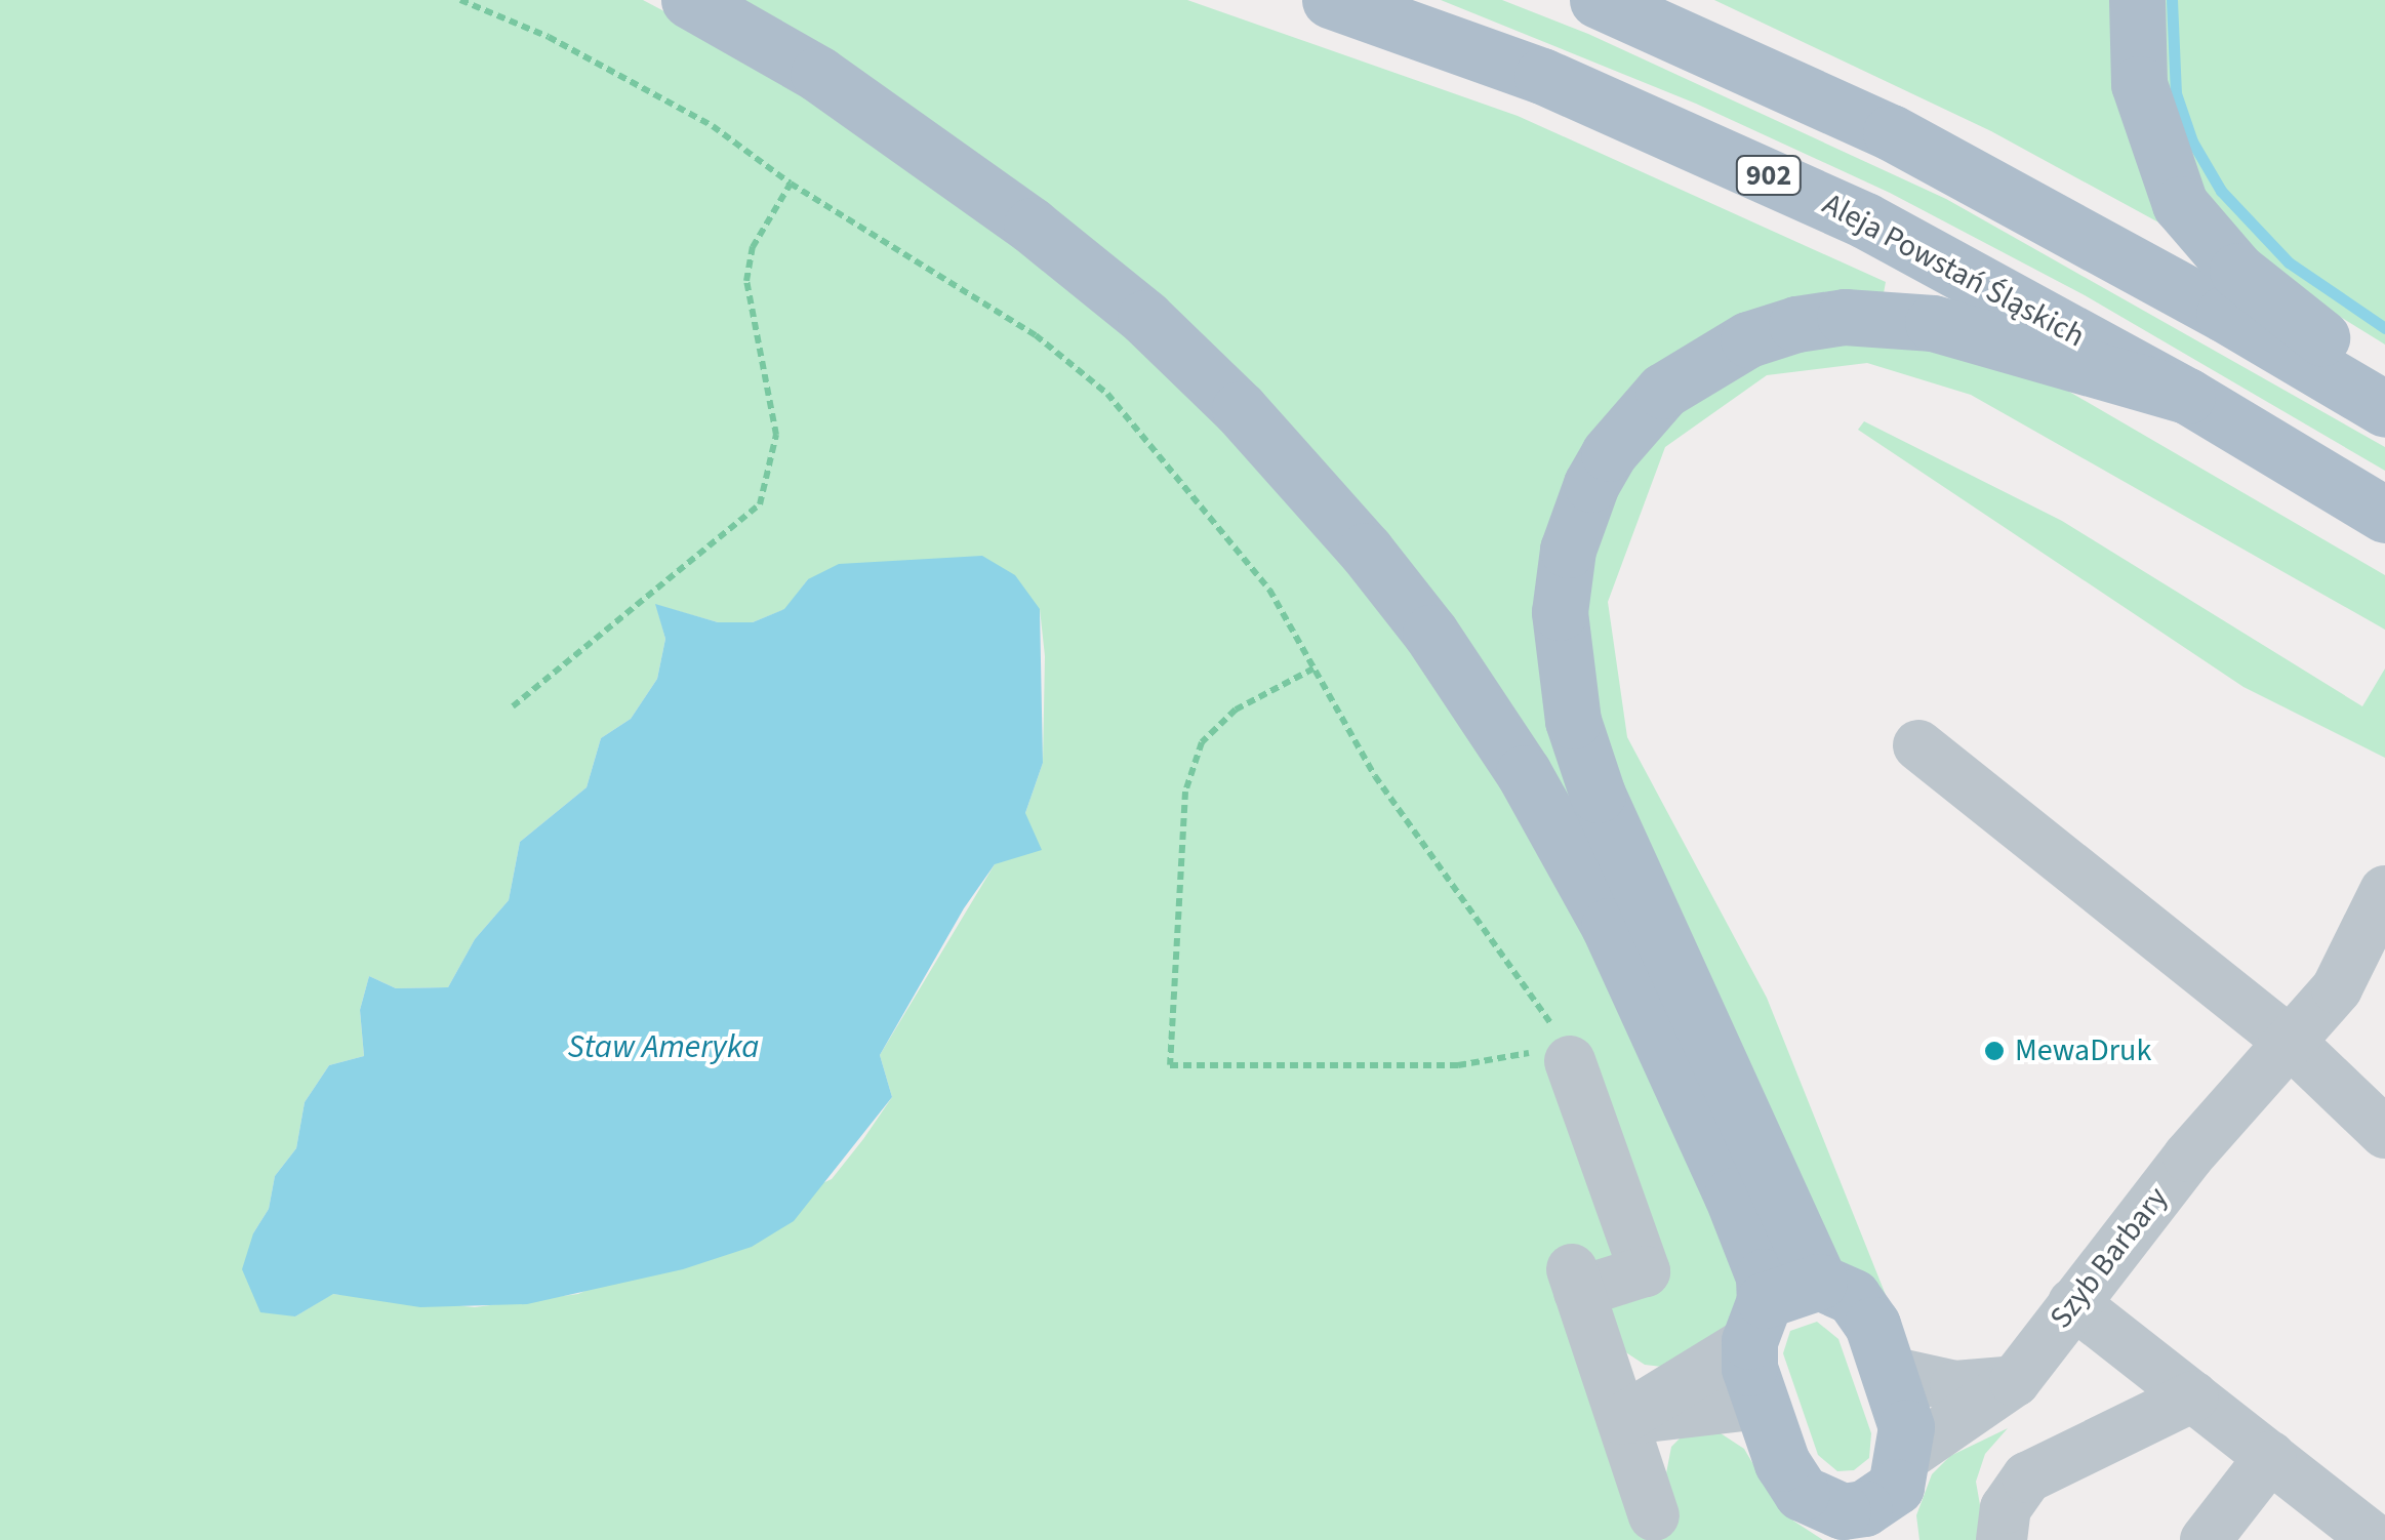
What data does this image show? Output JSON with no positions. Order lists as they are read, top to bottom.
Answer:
{
  "streets": {
    "main road": ["902", "Aleja Powstań Śląskich"],
    "lane": ["Szyb Barbary"]
  },
  "water": ["Staw Ameryka"],
  "places": ["MewaDruk"]
}
